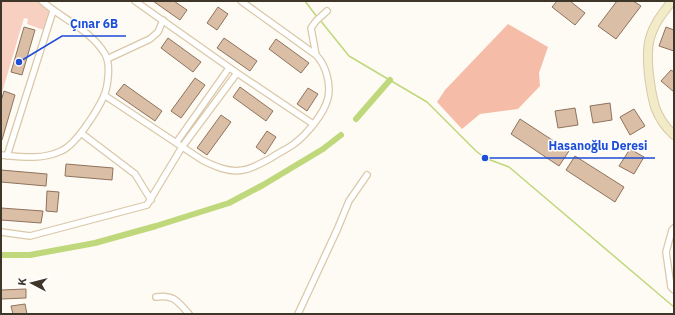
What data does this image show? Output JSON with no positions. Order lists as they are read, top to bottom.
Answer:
{
  "places": ["Çınar 6B", "Hasanoğlu Deresi"],
  "north": "left"
}
